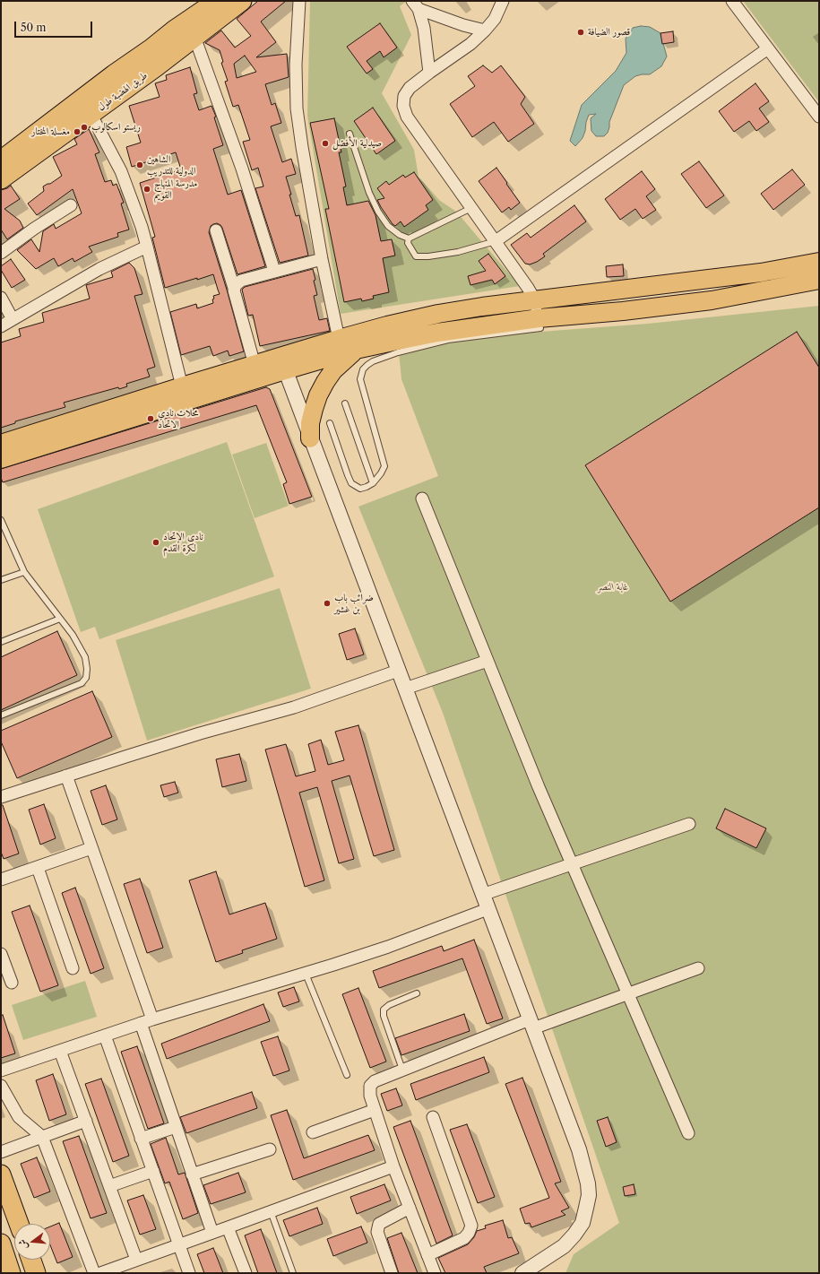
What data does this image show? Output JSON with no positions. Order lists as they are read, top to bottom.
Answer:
{
  "streets": {
    "highway": ["طريق الهضبة طول"]
  },
  "parks": ["غابة النصر"],
  "places": [
    "قصور الضيافة",
    "ريستو اسكالوب",
    "مغسلة المختار",
    "صيدلية الأفضل",
    "الشاهين الدولية للتدريب",
    "مدرسة المنهاج القويم",
    "محلات نادي الاتحاد",
    "نادي الإتحاد لكرة القدم",
    "ضرائب باب بن غشير"
  ],
  "scale_bar": "50 m",
  "north": "left"
}
